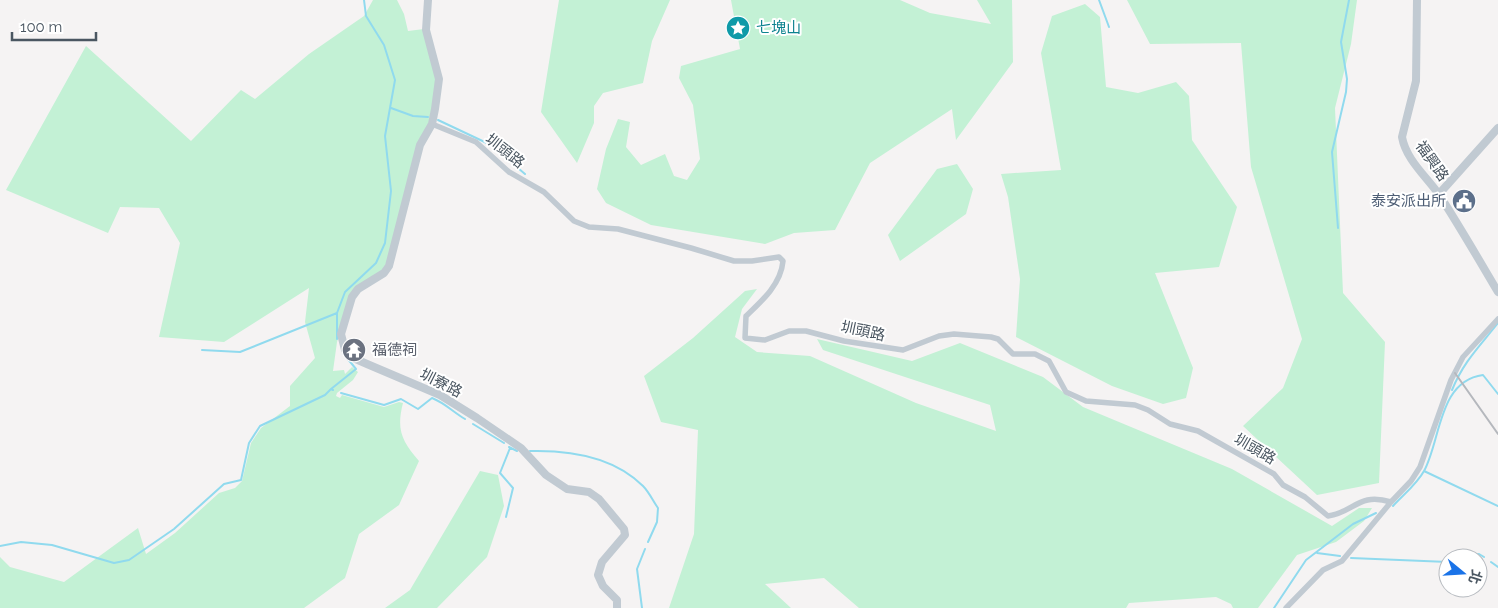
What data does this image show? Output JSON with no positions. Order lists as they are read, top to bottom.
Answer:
{
  "streets": {
    "street": ["圳頭路", "福興路", "圳寮路"]
  },
  "crossings": [
    ["圳頭路", "圳寮路"]
  ],
  "places": {
    "place": ["七塊山"],
    "public building": ["泰安派出所"],
    "temple": ["福德祠"]
  },
  "scale_bar": "100 m",
  "north": "right"
}
